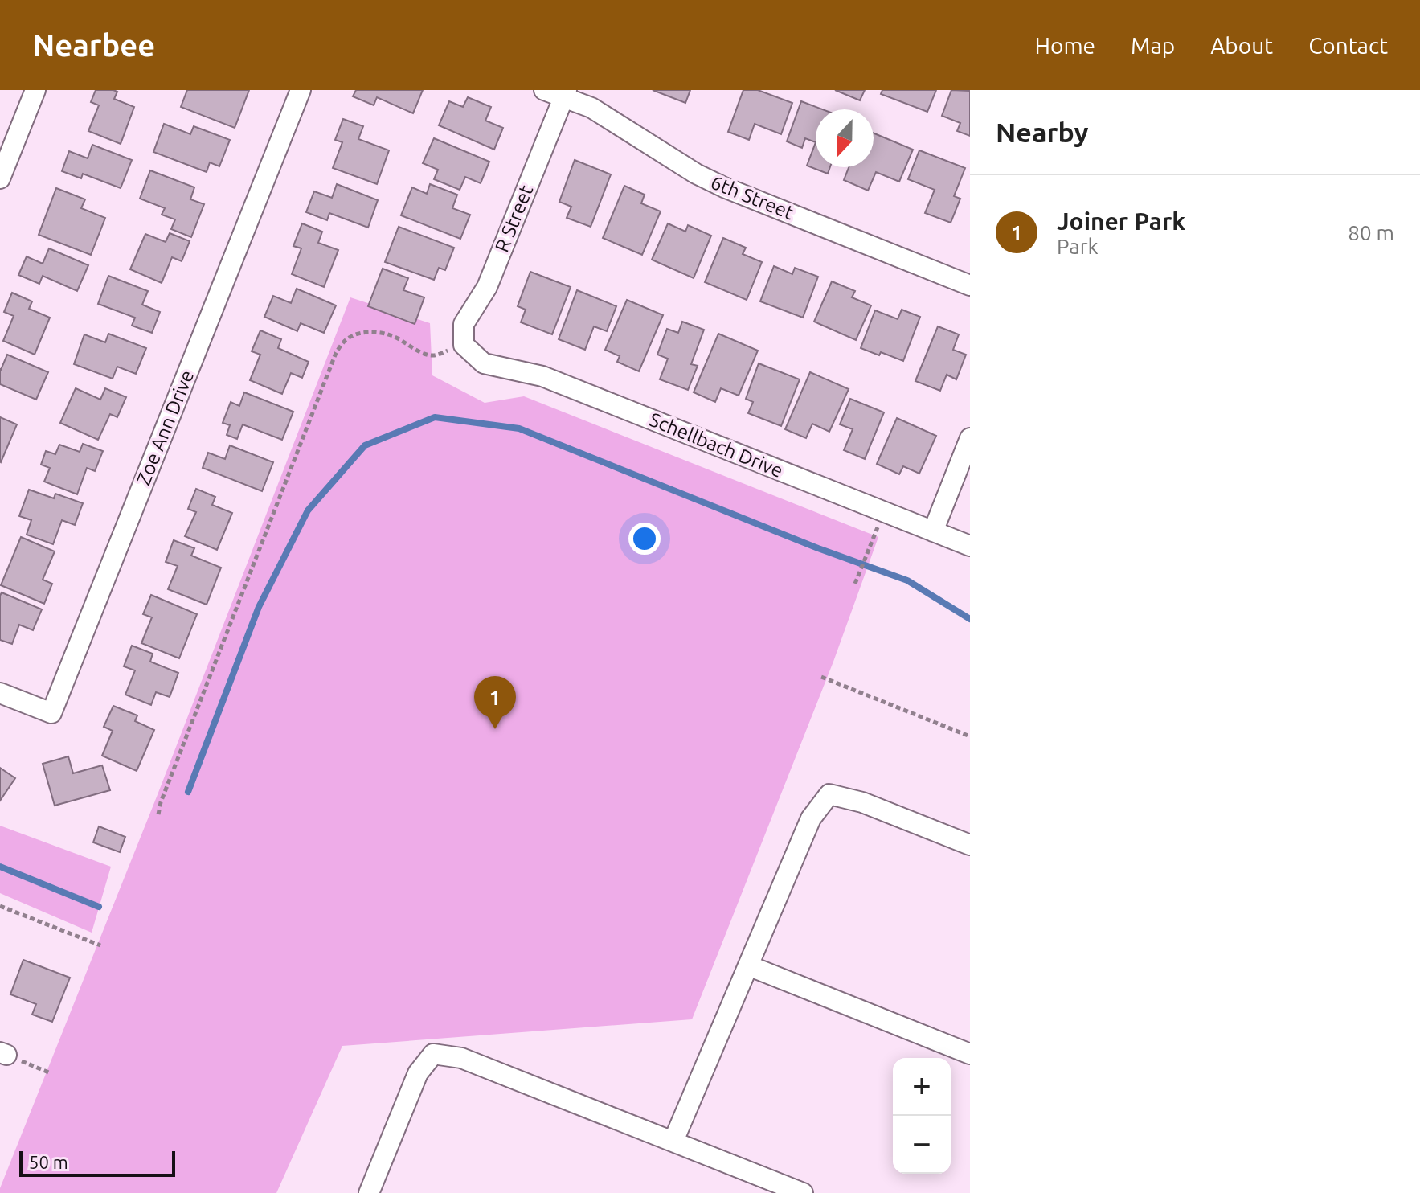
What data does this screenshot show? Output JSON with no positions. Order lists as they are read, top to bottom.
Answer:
{
  "streets": {
    "street": [
      "6th Street",
      "R Street",
      "Zoe Ann Drive",
      "Schellbach Drive"
    ]
  },
  "crossings": [
    ["6th Street", "R Street"],
    ["R Street", "Schellbach Drive"]
  ],
  "scale_bar": "50 m",
  "north": "bottom",
  "page": {
    "header": "Nearbee",
    "nav": [
      "Home",
      "Map",
      "About",
      "Contact"
    ],
    "heading": "Nearby",
    "list": [
      {
        "mark": "1",
        "name": "Joiner Park",
        "note": "Park",
        "value": "80 m"
      }
    ],
    "pins": "1",
    "map_buttons": ["+", "−"],
    "scale": "50 m"
  }
}
